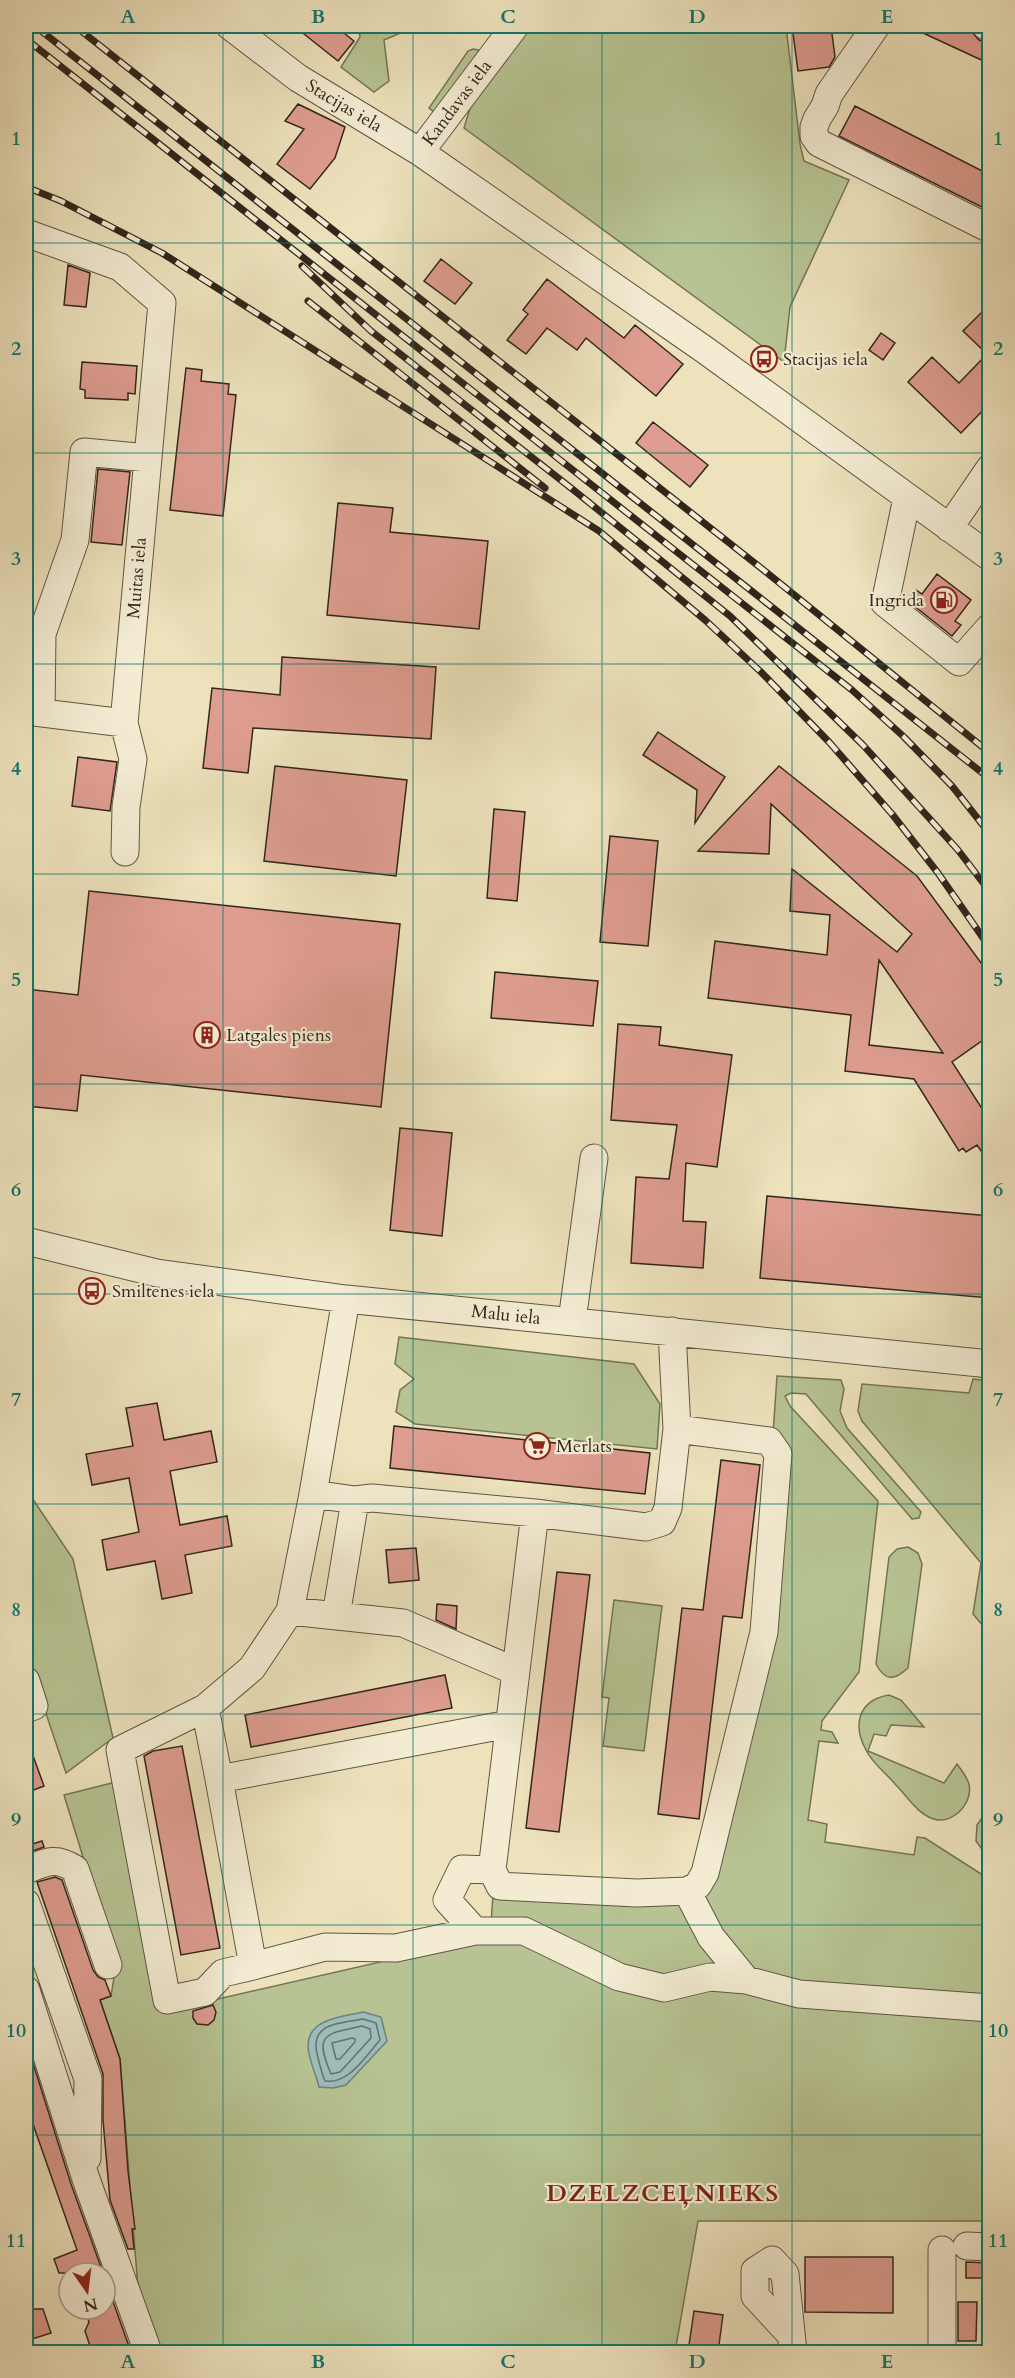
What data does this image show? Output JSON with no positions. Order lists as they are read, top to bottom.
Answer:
{
  "streets": {
    "street": [
      "Kandavas iela",
      "Stacijas iela",
      "Muitas iela",
      "Malu iela"
    ]
  },
  "crossings": [
    ["Kandavas iela", "Stacijas iela"]
  ],
  "districts": ["DZELZCEĻNIEKS"],
  "places": {
    "bus stop": ["Stacijas iela", "Smiltenes iela"],
    "fuel station": ["Ingrida"],
    "building": ["Latgales piens"],
    "supermarket": ["Merlats"]
  },
  "north": "bottom",
  "grid": {
    "columns": [
      "A",
      "B",
      "C",
      "D",
      "E"
    ],
    "rows": [
      "1",
      "2",
      "3",
      "4",
      "5",
      "6",
      "7",
      "8",
      "9",
      "10",
      "11"
    ]
  }
}
